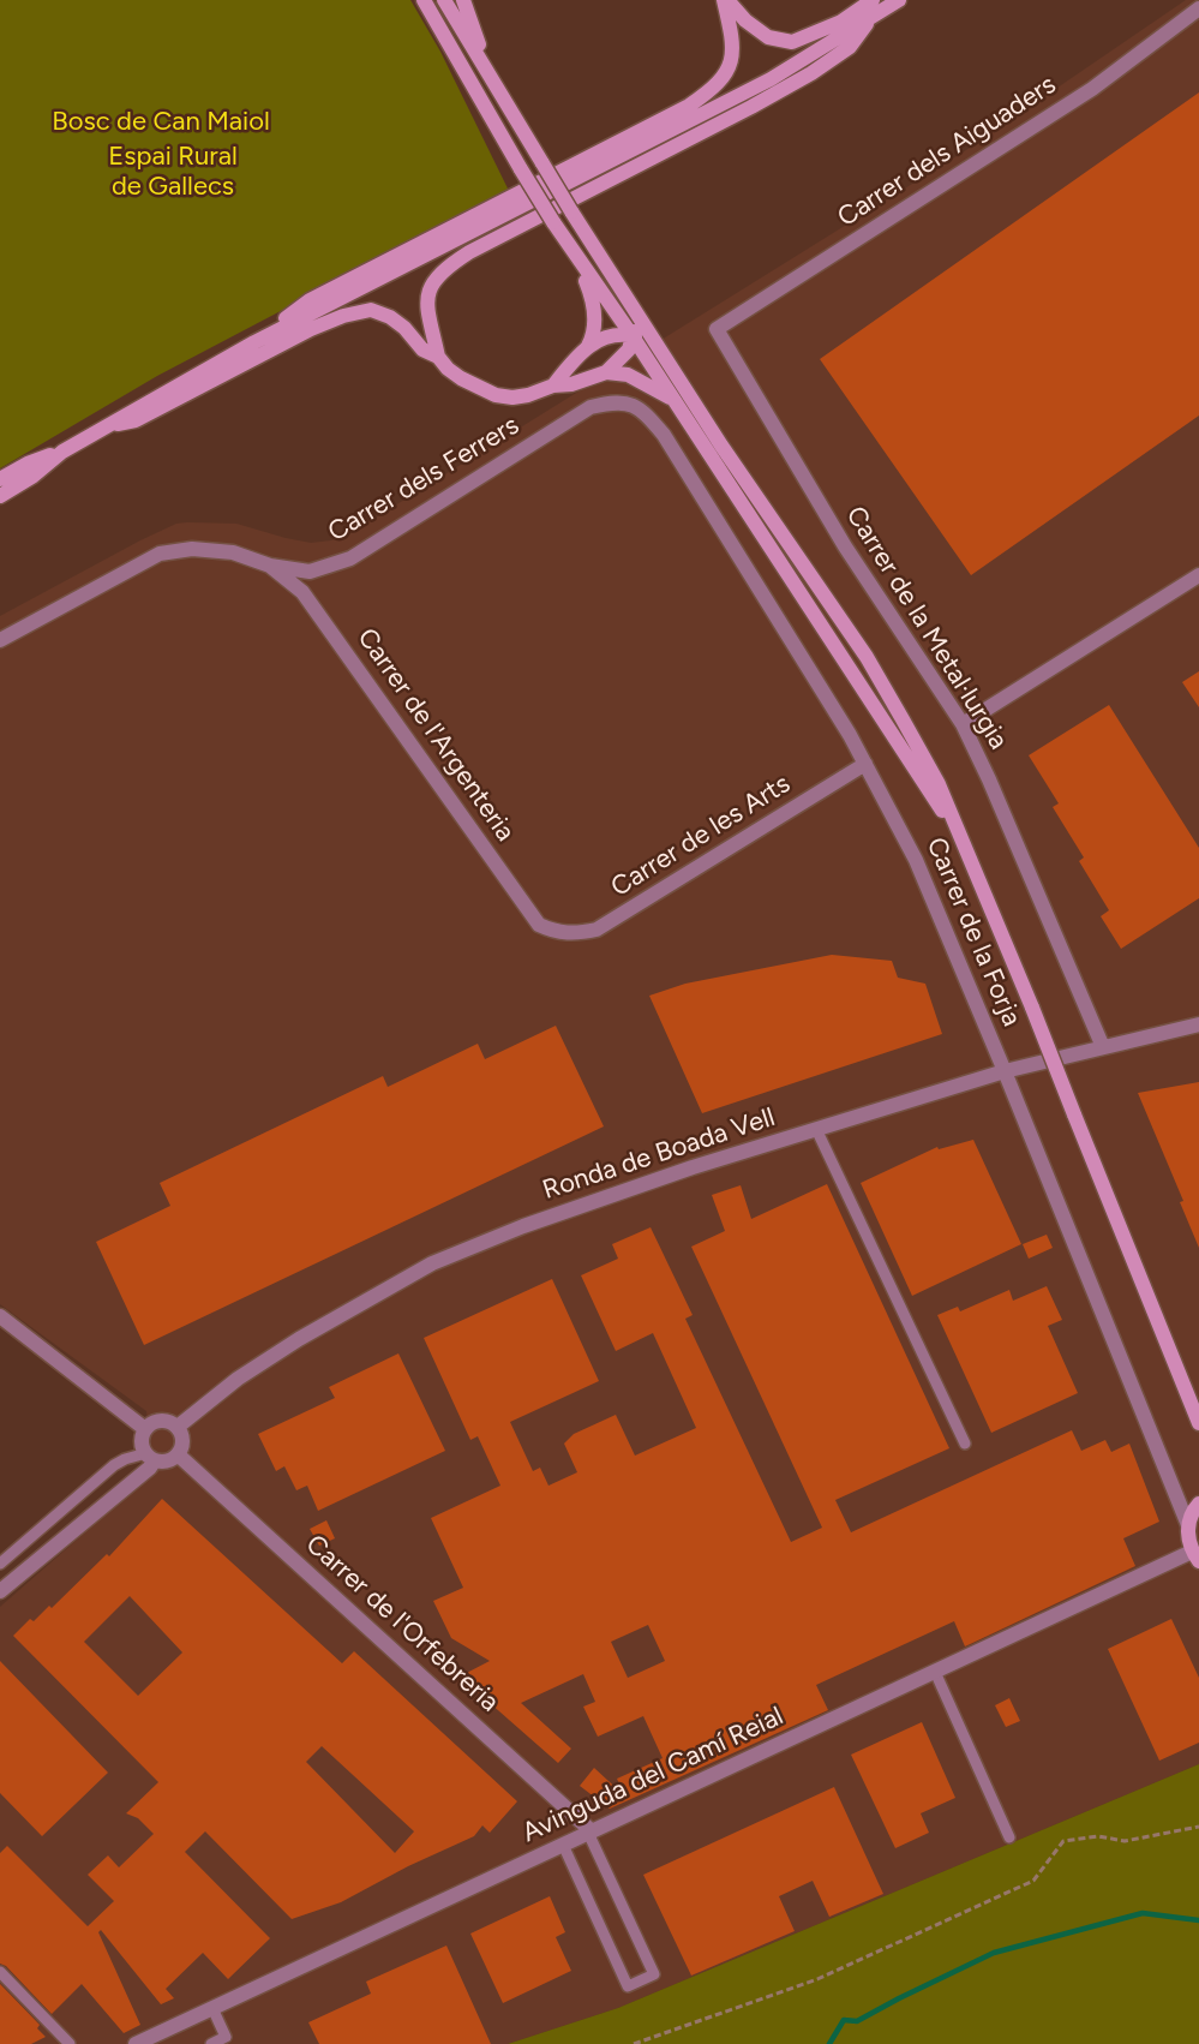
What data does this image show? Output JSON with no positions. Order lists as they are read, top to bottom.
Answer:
{
  "streets": {
    "street": [
      "Carrer dels Aiguaders",
      "Carrer dels Ferrers",
      "Carrer de la Metal·lurgia",
      "Carrer de l'Argenteria",
      "Carrer de les Arts",
      "Carrer de la Forja",
      "Ronda de Boada Vell",
      "Carrer de l'Orfebreria",
      "Avinguda del Camí Reial"
    ]
  },
  "crossings": [
    ["Carrer dels Aiguaders", "Carrer de la Metal·lurgia"],
    ["Carrer dels Ferrers", "Carrer de l'Argenteria"],
    ["Carrer dels Ferrers", "Carrer de la Forja"],
    ["Carrer de la Metal·lurgia", "Ronda de Boada Vell"],
    ["Carrer de l'Argenteria", "Carrer de les Arts"],
    ["Carrer de les Arts", "Carrer de la Forja"],
    ["Carrer de la Forja", "Ronda de Boada Vell"],
    ["Ronda de Boada Vell", "Carrer de l'Orfebreria"],
    ["Carrer de l'Orfebreria", "Avinguda del Camí Reial"]
  ],
  "parks": ["Bosc de Can Maiol", "Espai Rural de Gallecs"]
}
